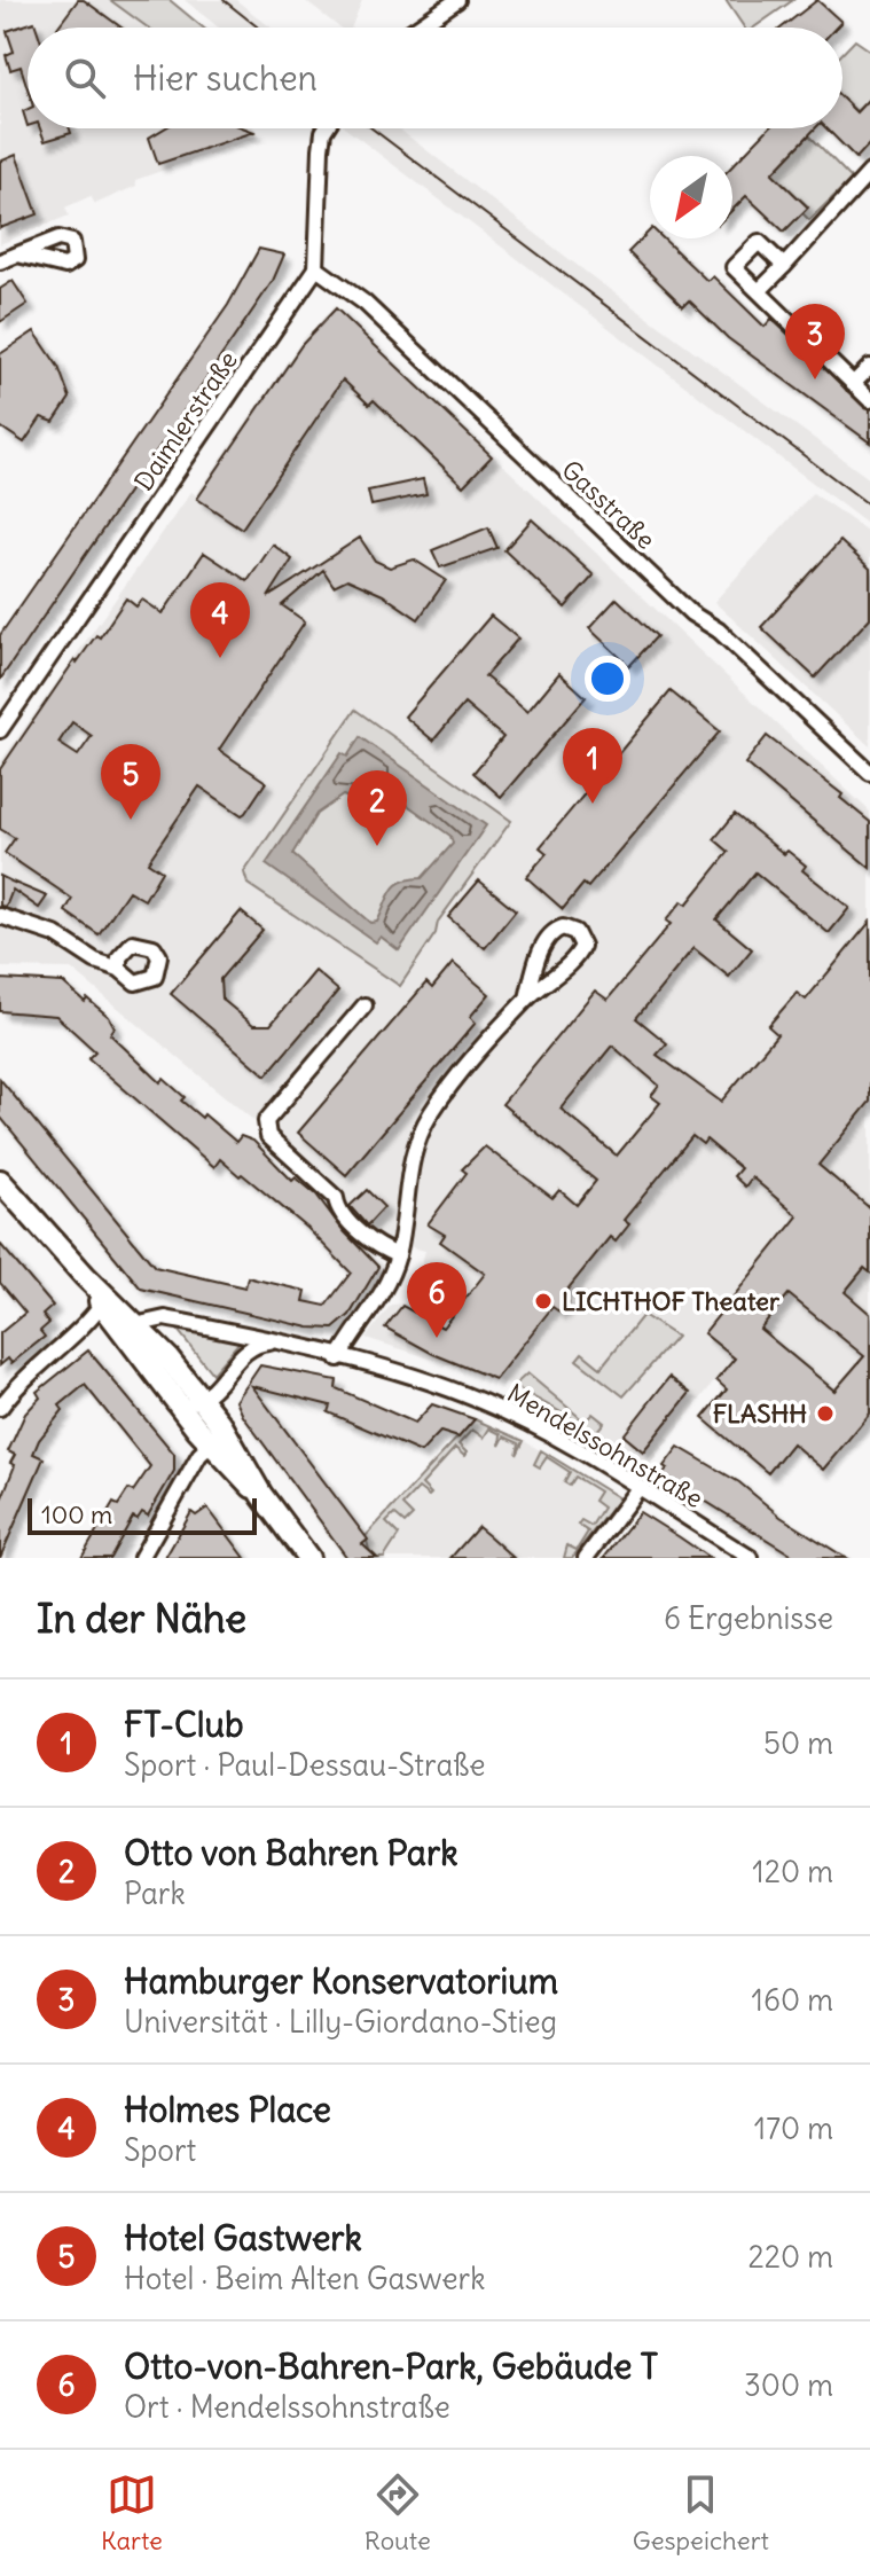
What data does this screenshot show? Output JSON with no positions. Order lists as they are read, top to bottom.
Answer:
{
  "streets": {
    "street": ["Daimlerstraße", "Gasstraße", "Mendelssohnstraße"]
  },
  "crossings": [
    ["Daimlerstraße", "Gasstraße"]
  ],
  "places": ["LICHTHOF Theater", "FLASHH"],
  "scale_bar": "100 m",
  "north": "bottom left",
  "page": {
    "search": "Hier suchen",
    "pins": [
      "3",
      "4",
      "1",
      "5",
      "2",
      "6"
    ],
    "scale": "100 m",
    "heading": ["In der Nähe", "6 Ergebnisse"],
    "list": [
      {
        "mark": "1",
        "name": "FT-Club",
        "note": "Sport · Paul-Dessau-Straße",
        "value": "50 m"
      },
      {
        "mark": "2",
        "name": "Otto von Bahren Park",
        "note": "Park",
        "value": "120 m"
      },
      {
        "mark": "3",
        "name": "Hamburger Konservatorium",
        "note": "Universität · Lilly-Giordano-Stieg",
        "value": "160 m"
      },
      {
        "mark": "4",
        "name": "Holmes Place",
        "note": "Sport",
        "value": "170 m"
      },
      {
        "mark": "5",
        "name": "Hotel Gastwerk",
        "note": "Hotel · Beim Alten Gaswerk",
        "value": "220 m"
      },
      {
        "mark": "6",
        "name": "Otto-von-Bahren-Park, Gebäude T",
        "note": "Ort · Mendelssohnstraße",
        "value": "300 m"
      }
    ],
    "nav": ["Karte", "Route", "Gespeichert"]
  }
}
